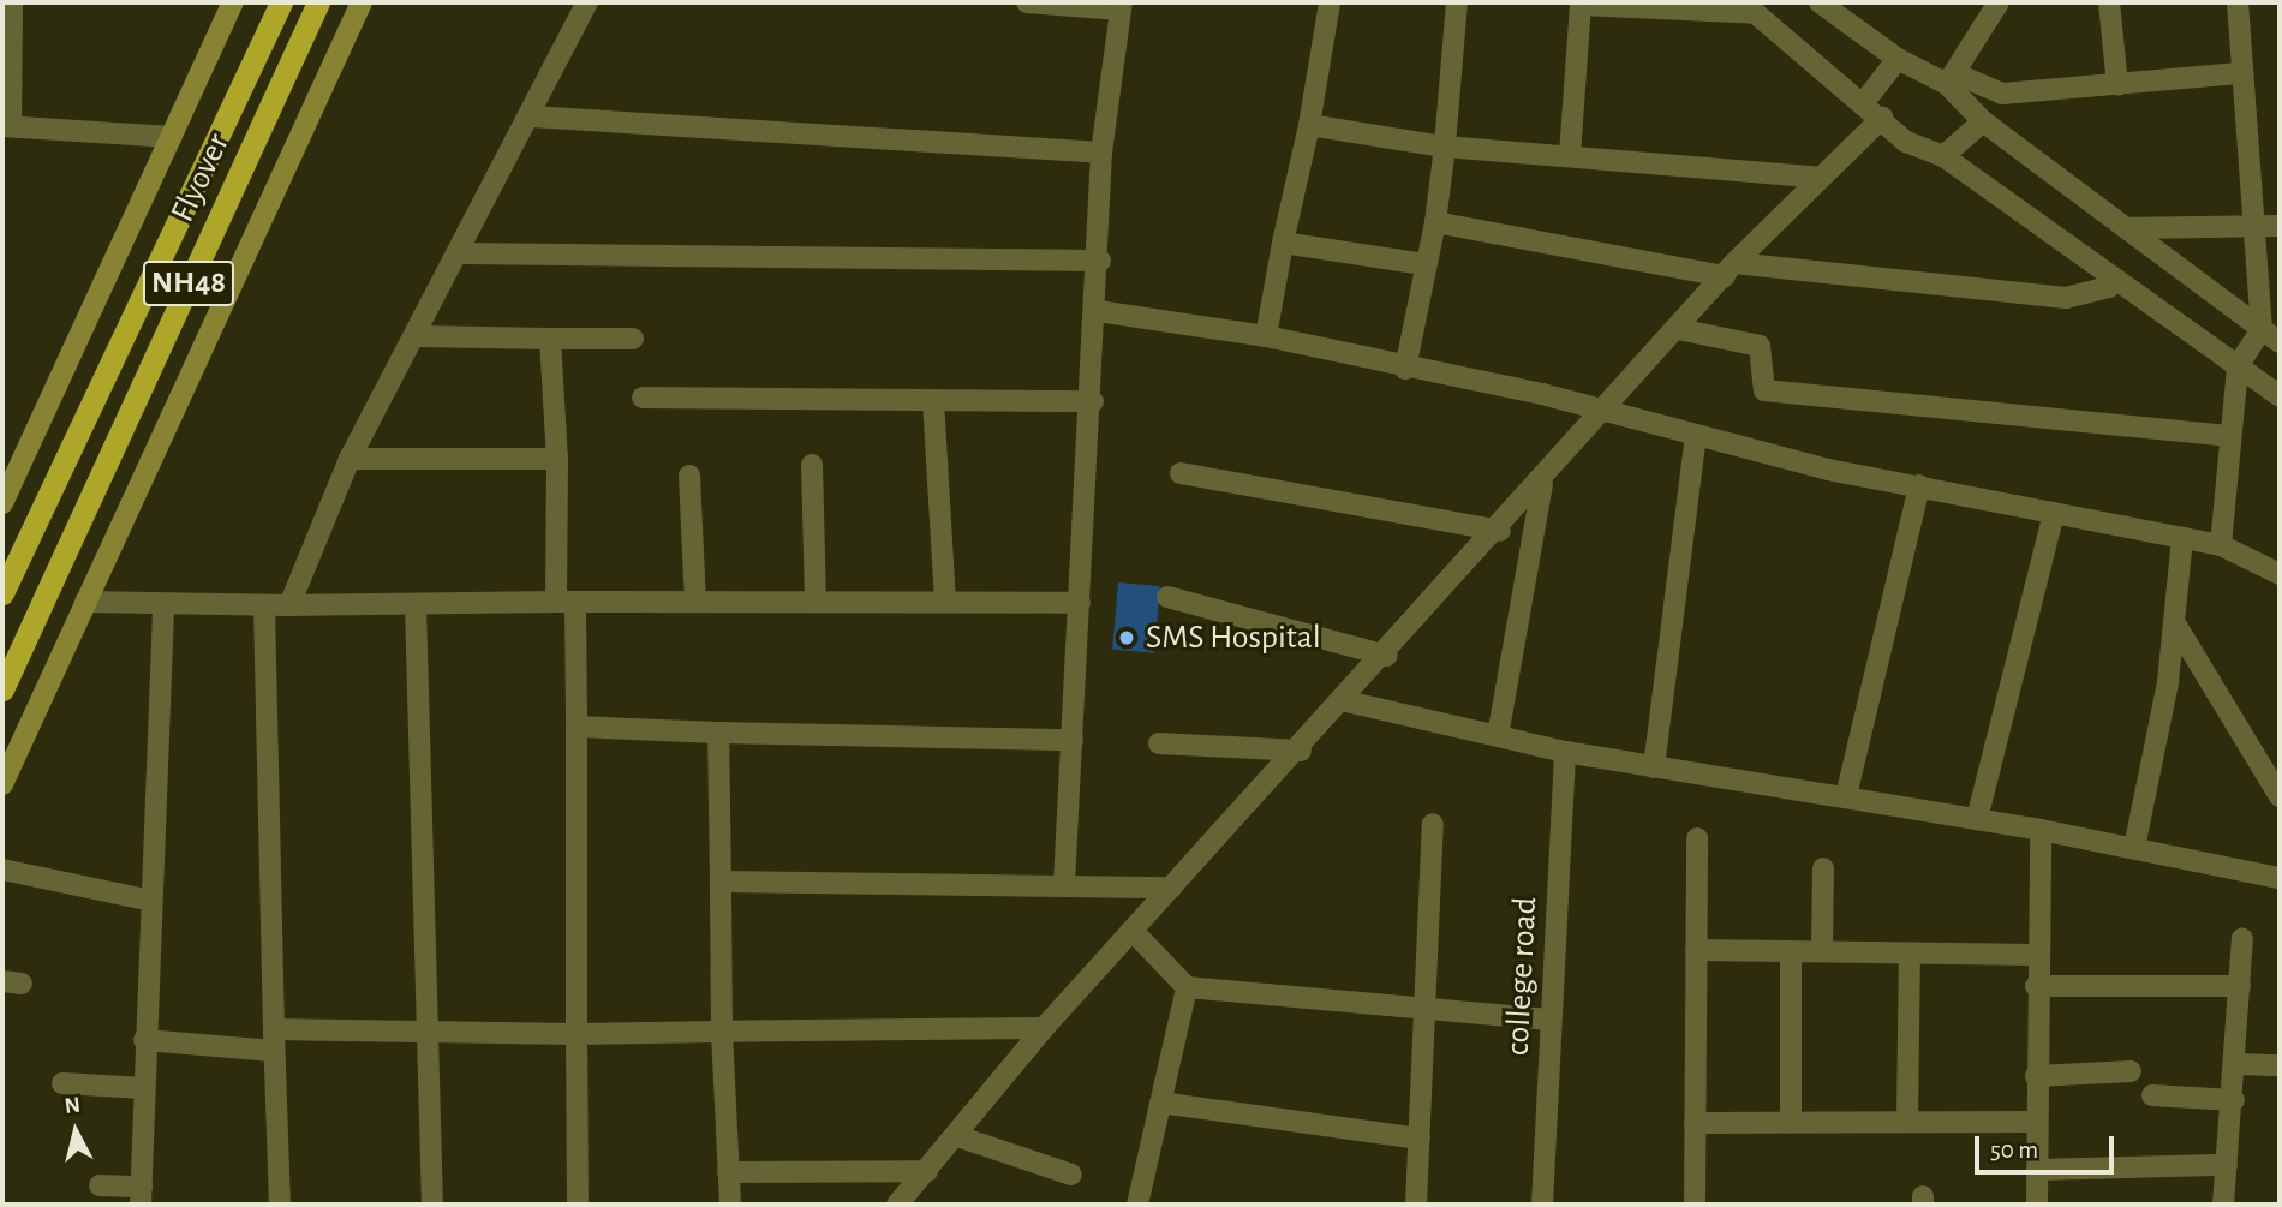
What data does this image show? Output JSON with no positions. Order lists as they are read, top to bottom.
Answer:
{
  "streets": {
    "highway": ["Flyover", "NH48"],
    "street": ["college road"]
  },
  "places": ["SMS Hospital"],
  "scale_bar": "50 m",
  "north": "top"
}
